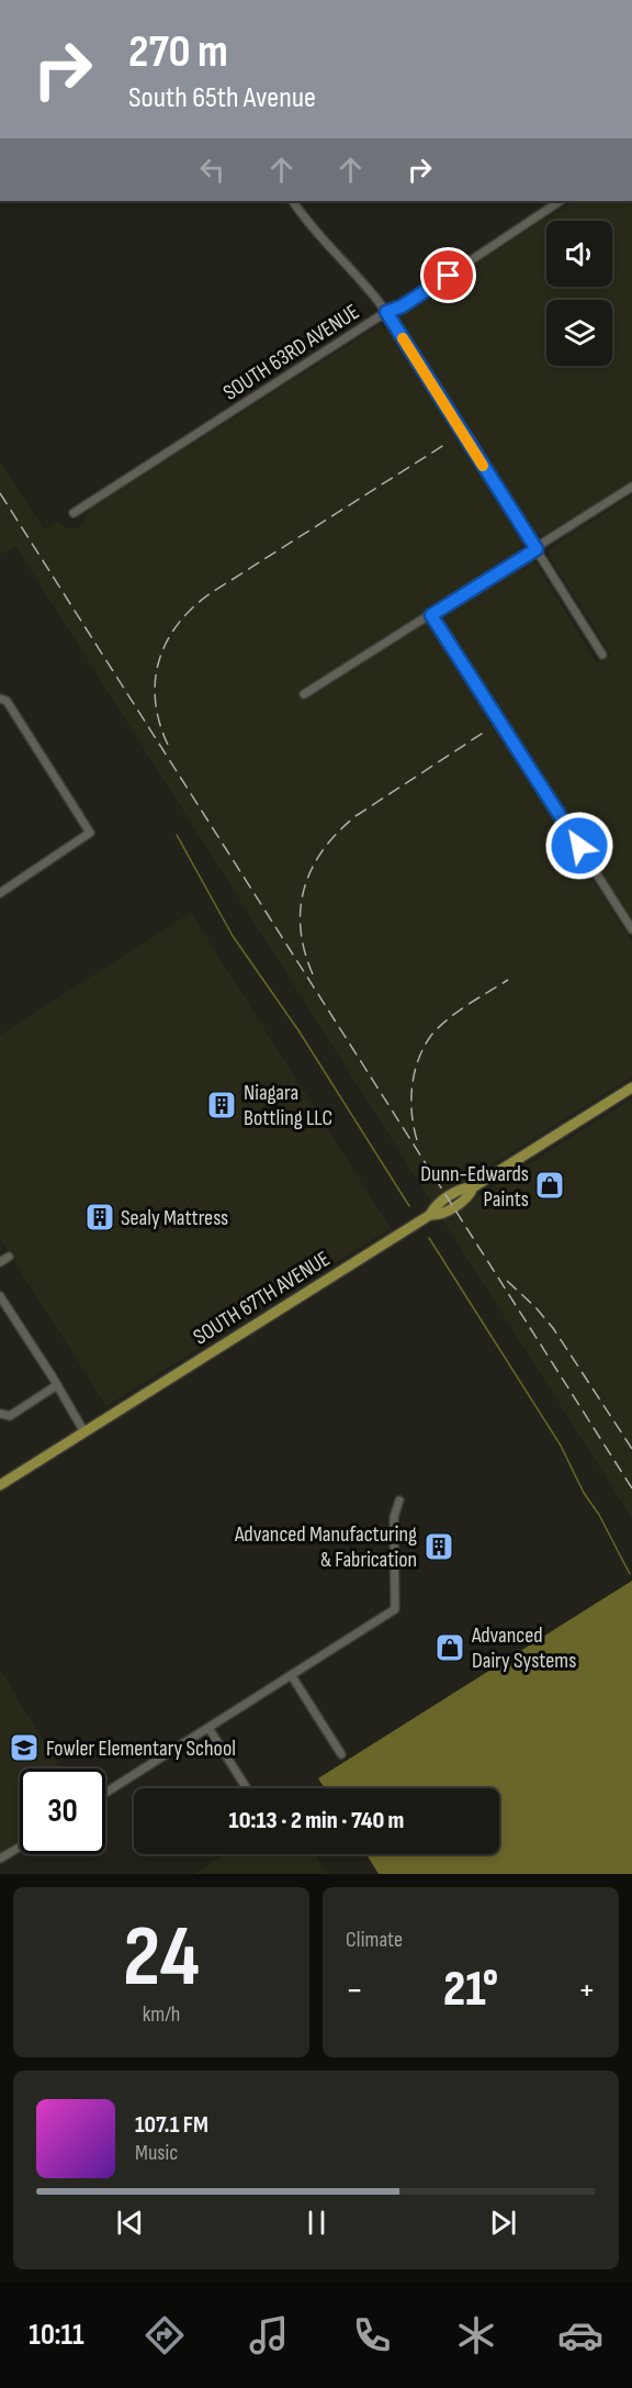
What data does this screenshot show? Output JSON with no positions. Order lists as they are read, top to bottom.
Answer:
{
  "streets": {
    "main road": ["SOUTH 67TH AVENUE"],
    "street": ["SOUTH 63RD AVENUE"]
  },
  "places": {
    "building": ["Niagara Bottling LLC", "Sealy Mattress", "Advanced Manufacturing & Fabrication"],
    "shop": ["Dunn-Edwards Paints", "Advanced Dairy Systems"],
    "school or university": ["Fowler Elementary School"]
  },
  "page": {
    "turn": ["270 m", "South 65th Avenue"],
    "limit": "30",
    "trip": "10:13 · 2 min · 740 m",
    "tile": [
      ["24", "km/h"],
      "Climate"
    ],
    "heat": ["−", "21°", "+"],
    "song": ["107.1 FM", "Music"],
    "tabs": "10:11"
  }
}
